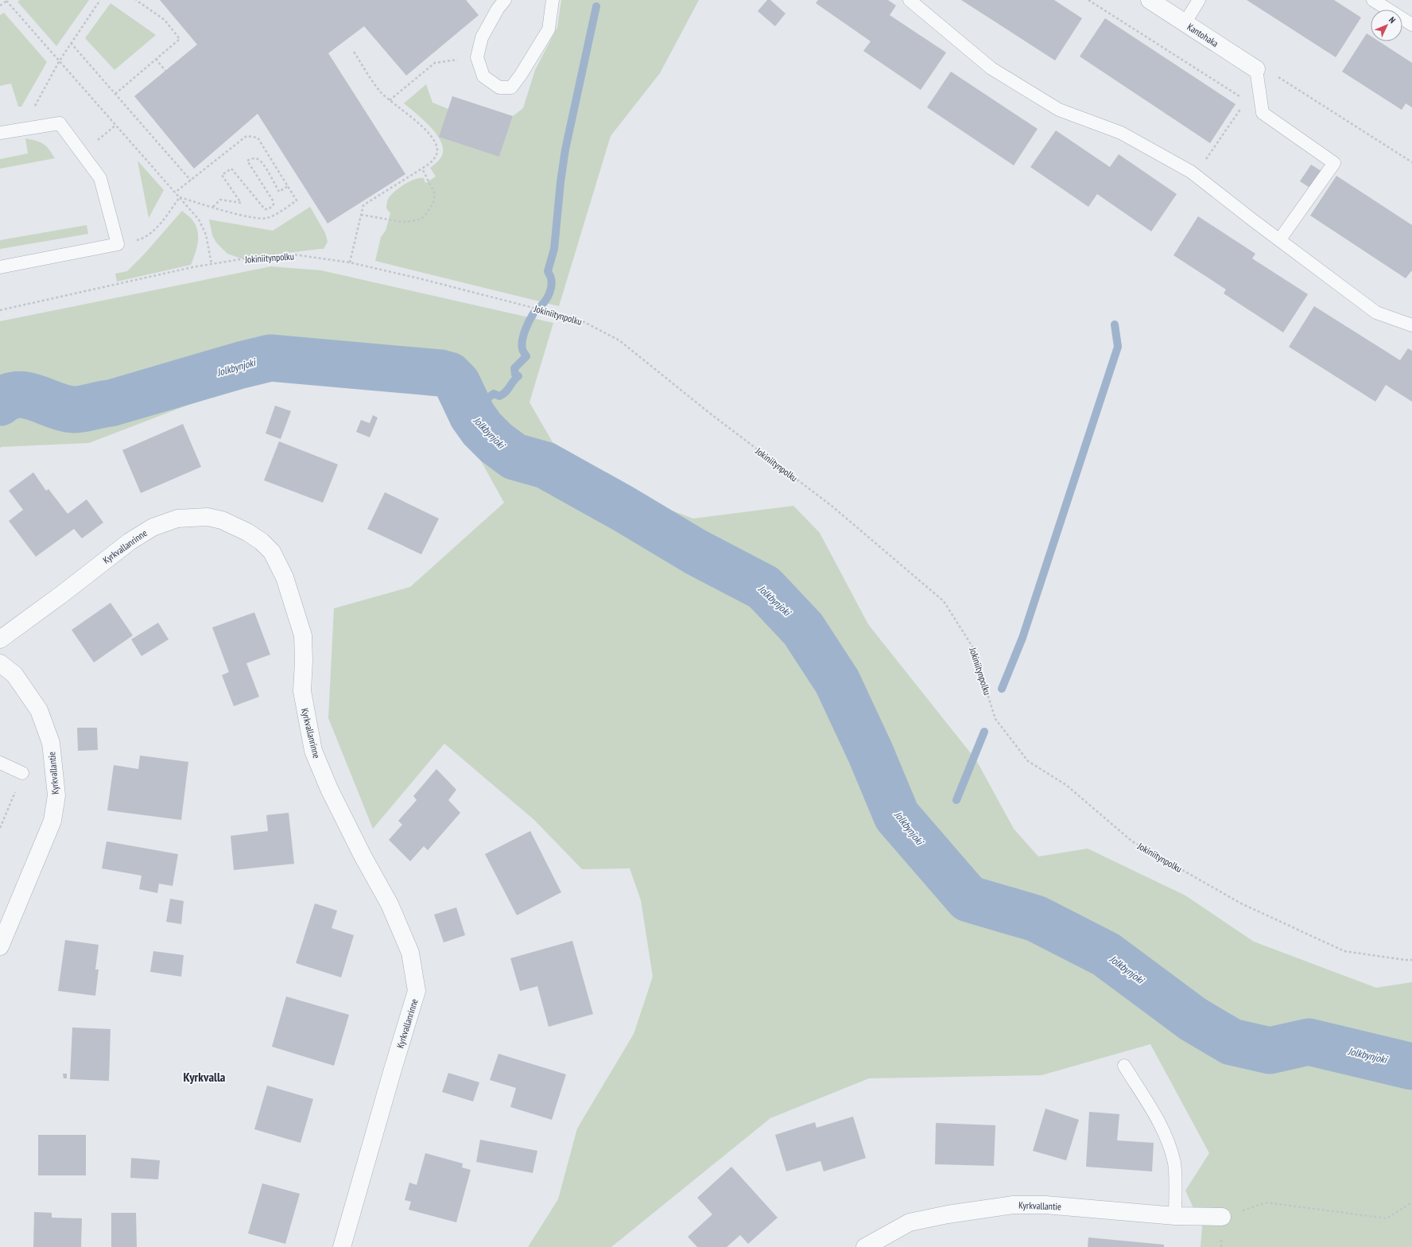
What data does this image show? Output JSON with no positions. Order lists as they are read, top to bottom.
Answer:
{
  "streets": {
    "street": ["Kantohaka", "Kyrkvallanrinne", "Kyrkvallantie"],
    "path": ["Jokiniitynpolku"]
  },
  "districts": ["Kyrkvalla"],
  "water": ["Jolkbynjoki"],
  "north": "top right"
}
